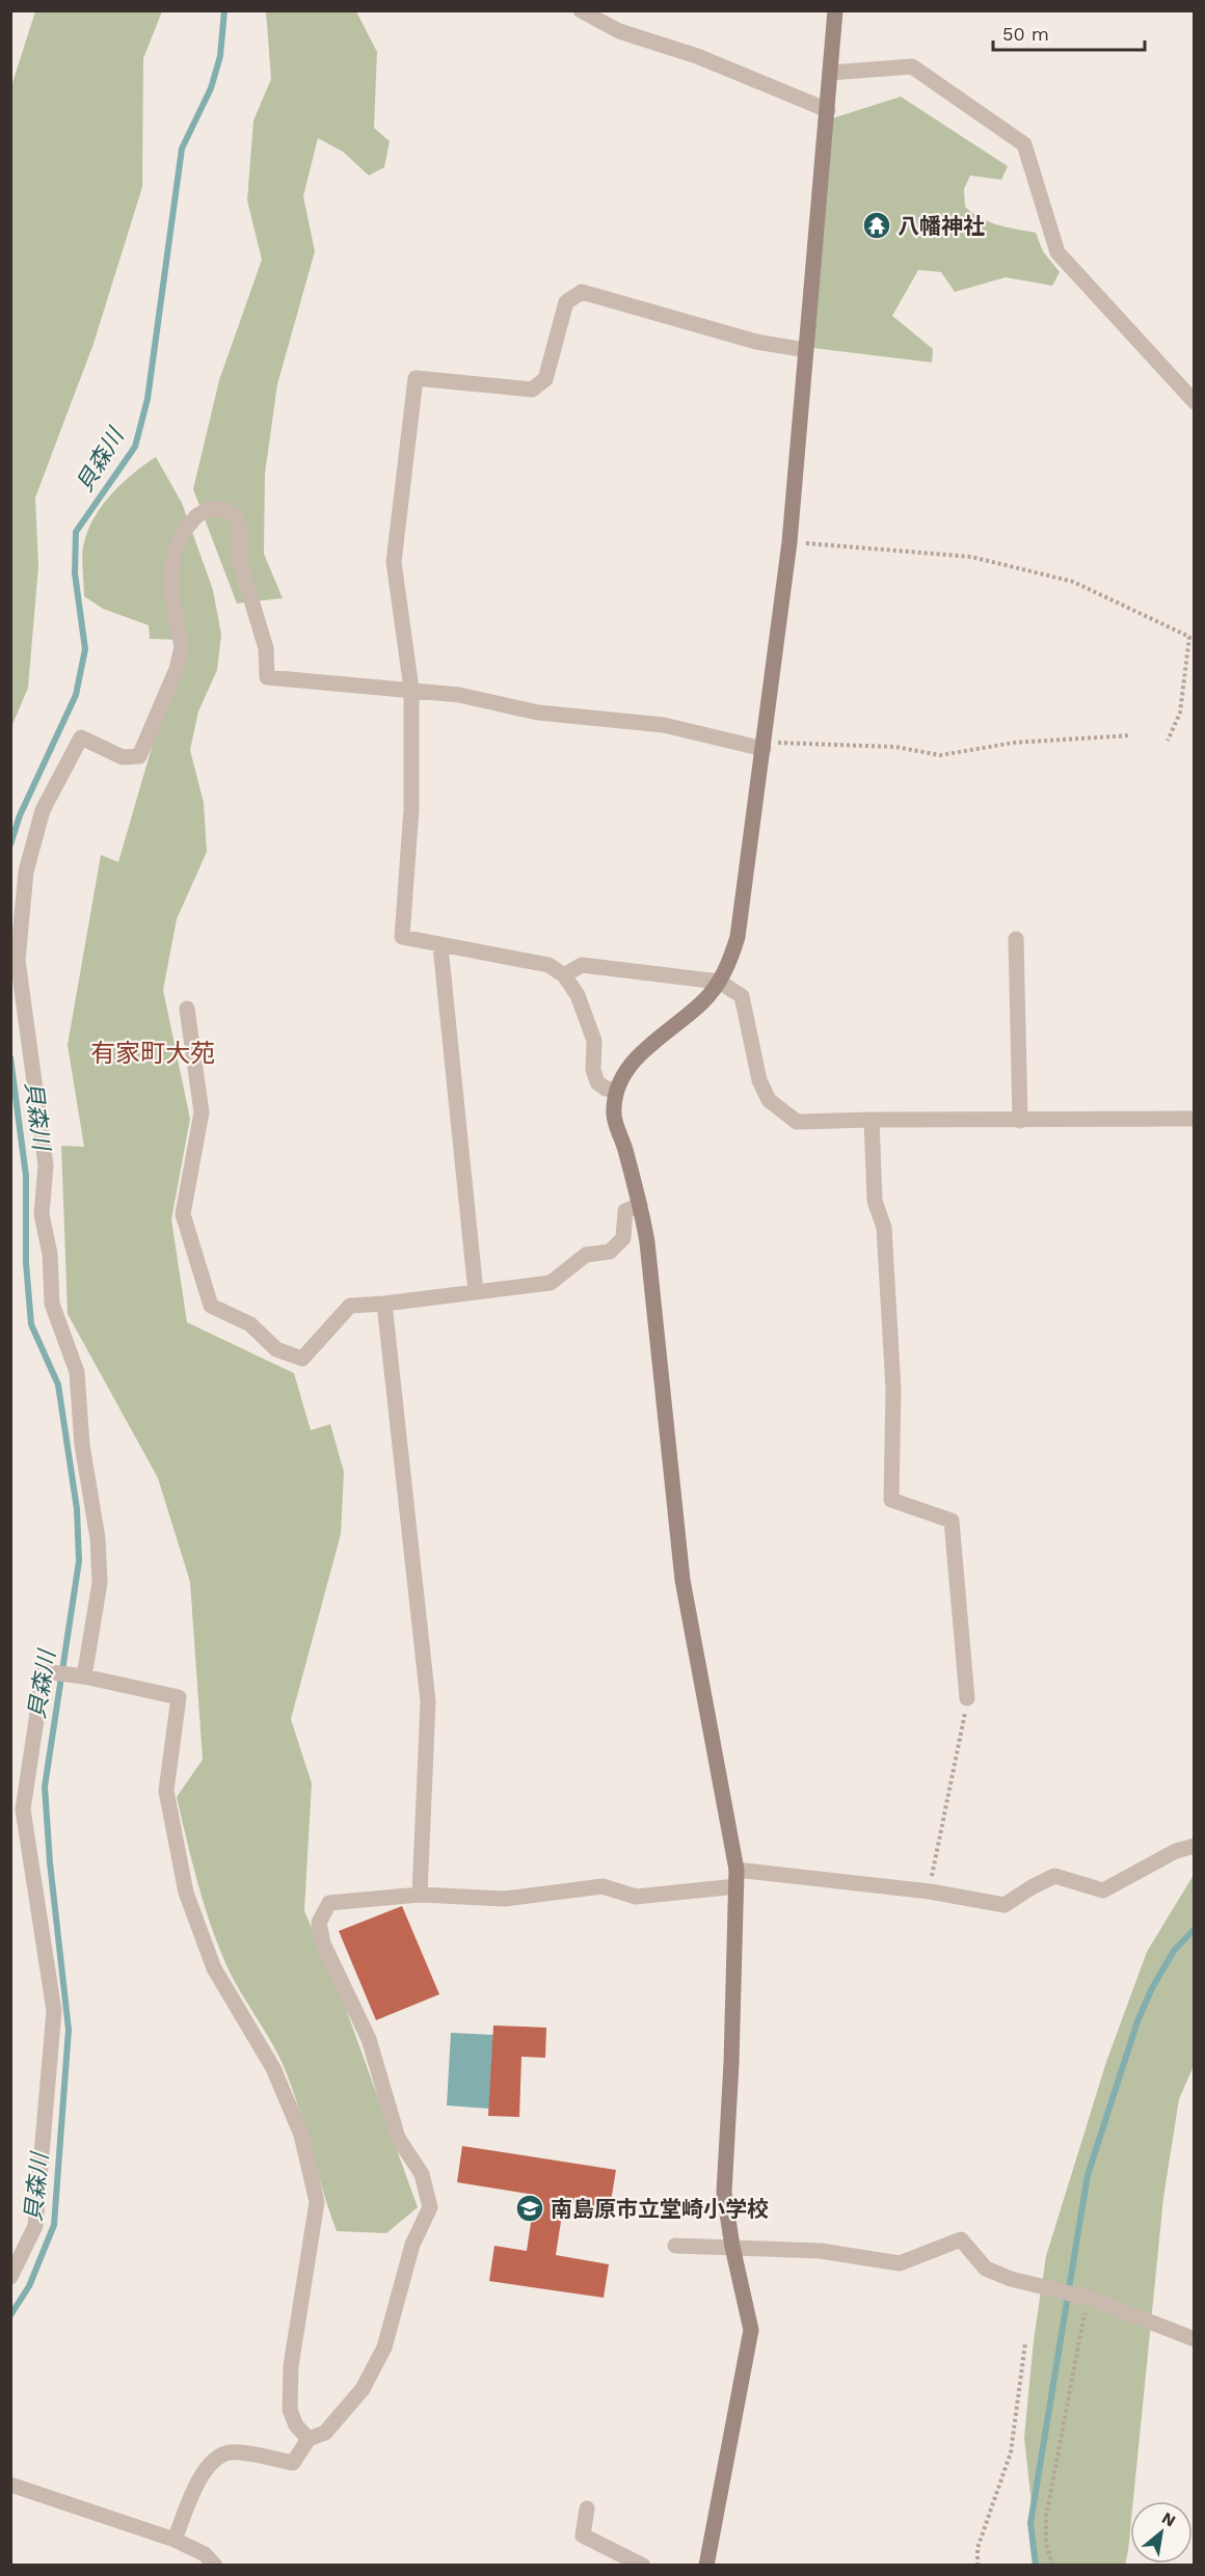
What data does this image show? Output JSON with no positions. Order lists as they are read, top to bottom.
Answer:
{
  "districts": ["有家町大苑"],
  "water": ["貝森川"],
  "places": {
    "temple": ["八幡神社"],
    "school or university": ["南島原市立堂崎小学校"]
  },
  "scale_bar": "50 m",
  "north": "top right"
}
